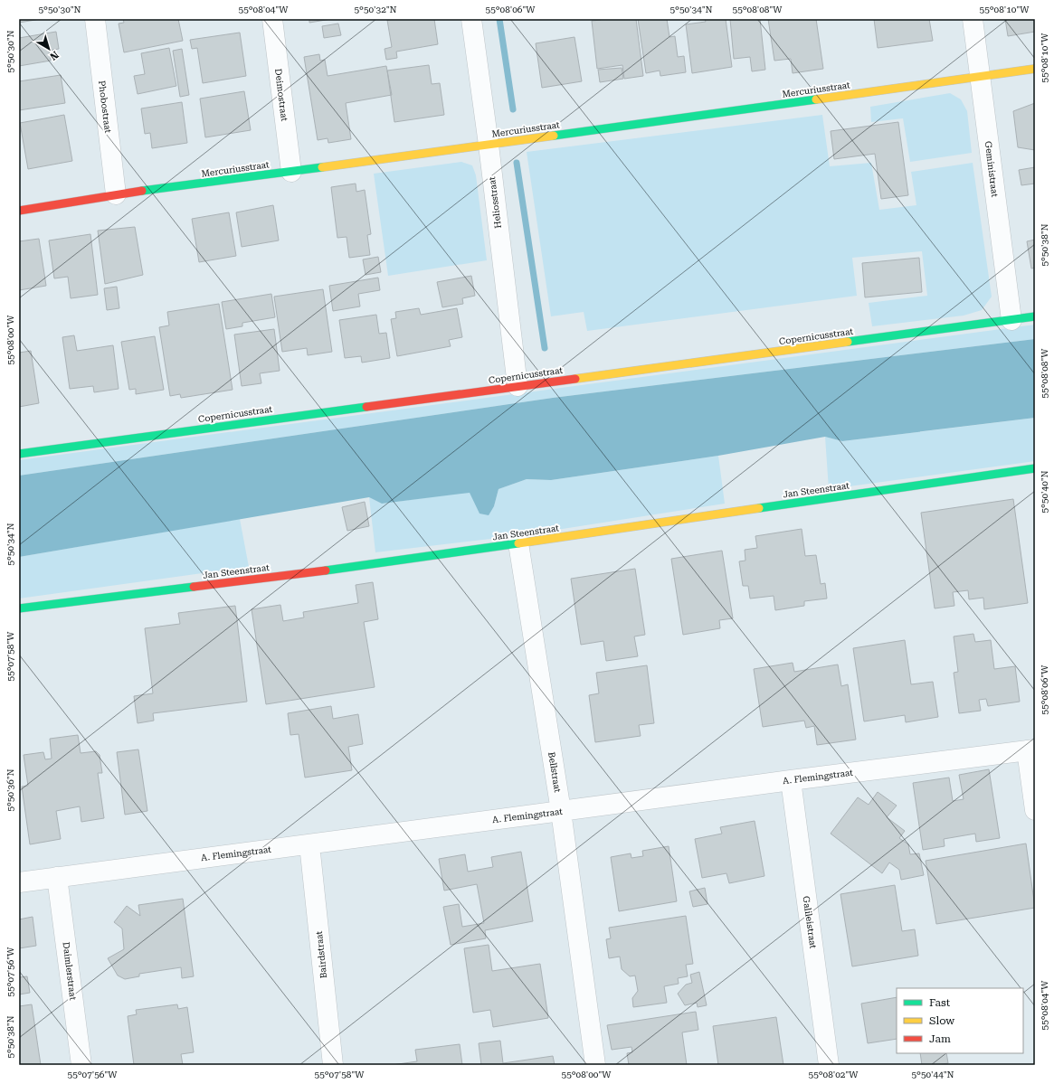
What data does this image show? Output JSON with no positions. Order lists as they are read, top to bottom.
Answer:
{
  "streets": {
    "street": [
      "Mercuriusstraat",
      "Deimostraat",
      "Phobostraat",
      "Geministraat",
      "Heliosstraat",
      "Copernicusstraat",
      "Jan Steenstraat",
      "Bellstraat",
      "A. Flemingstraat",
      "Galileistraat",
      "Bairdstraat",
      "Daimlerstraat"
    ]
  },
  "crossings": [
    ["Mercuriusstraat", "Deimostraat"],
    ["Mercuriusstraat", "Phobostraat"],
    ["Mercuriusstraat", "Geministraat"],
    ["Mercuriusstraat", "Heliosstraat"],
    ["Geministraat", "Copernicusstraat"],
    ["Heliosstraat", "Copernicusstraat"],
    ["Jan Steenstraat", "Bellstraat"],
    ["Bellstraat", "A. Flemingstraat"],
    ["A. Flemingstraat", "Galileistraat"],
    ["A. Flemingstraat", "Bairdstraat"],
    ["A. Flemingstraat", "Daimlerstraat"]
  ],
  "legend": ["Fast", "Slow", "Jam"],
  "north": "bottom right",
  "coordinates": [
    "5°50'30\"N",
    "55°08'04\"W",
    "5°50'32\"N",
    "55°08'06\"W",
    "5°50'34\"N",
    "55°08'08\"W",
    "55°08'10\"W",
    "5°50'38\"N",
    "55°08'00\"W",
    "5°50'40\"N",
    "55°07'58\"W",
    "5°50'36\"N",
    "55°07'56\"W",
    "55°08'02\"W",
    "5°50'44\"N"
  ]
}
